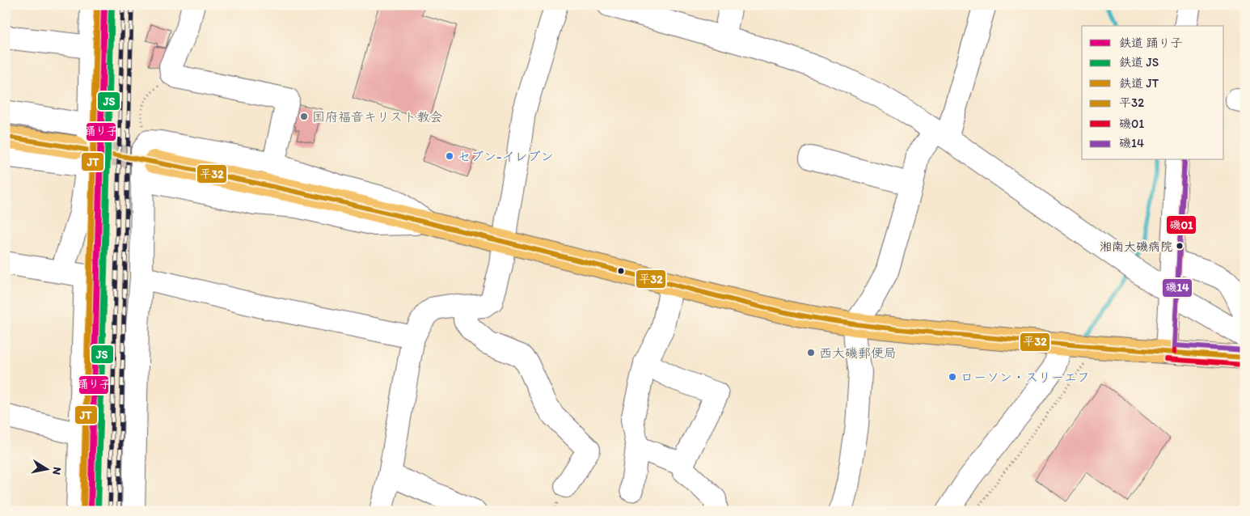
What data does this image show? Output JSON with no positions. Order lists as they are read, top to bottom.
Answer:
{
  "places": [
    "国府福音キリスト教会",
    "セブン-イレブン",
    "湘南大磯病院",
    "西大磯郵便局",
    "ローソン・スリーエフ"
  ],
  "lines": [
    "rail line 踊り子",
    "rail line JS",
    "rail line JT",
    "transit line 平32",
    "transit line 磯01",
    "transit line 磯14"
  ],
  "legend": [
    "鉄道 踊り子",
    "鉄道 JS",
    "鉄道 JT",
    "平32",
    "磯01",
    "磯14"
  ],
  "north": "right"
}
